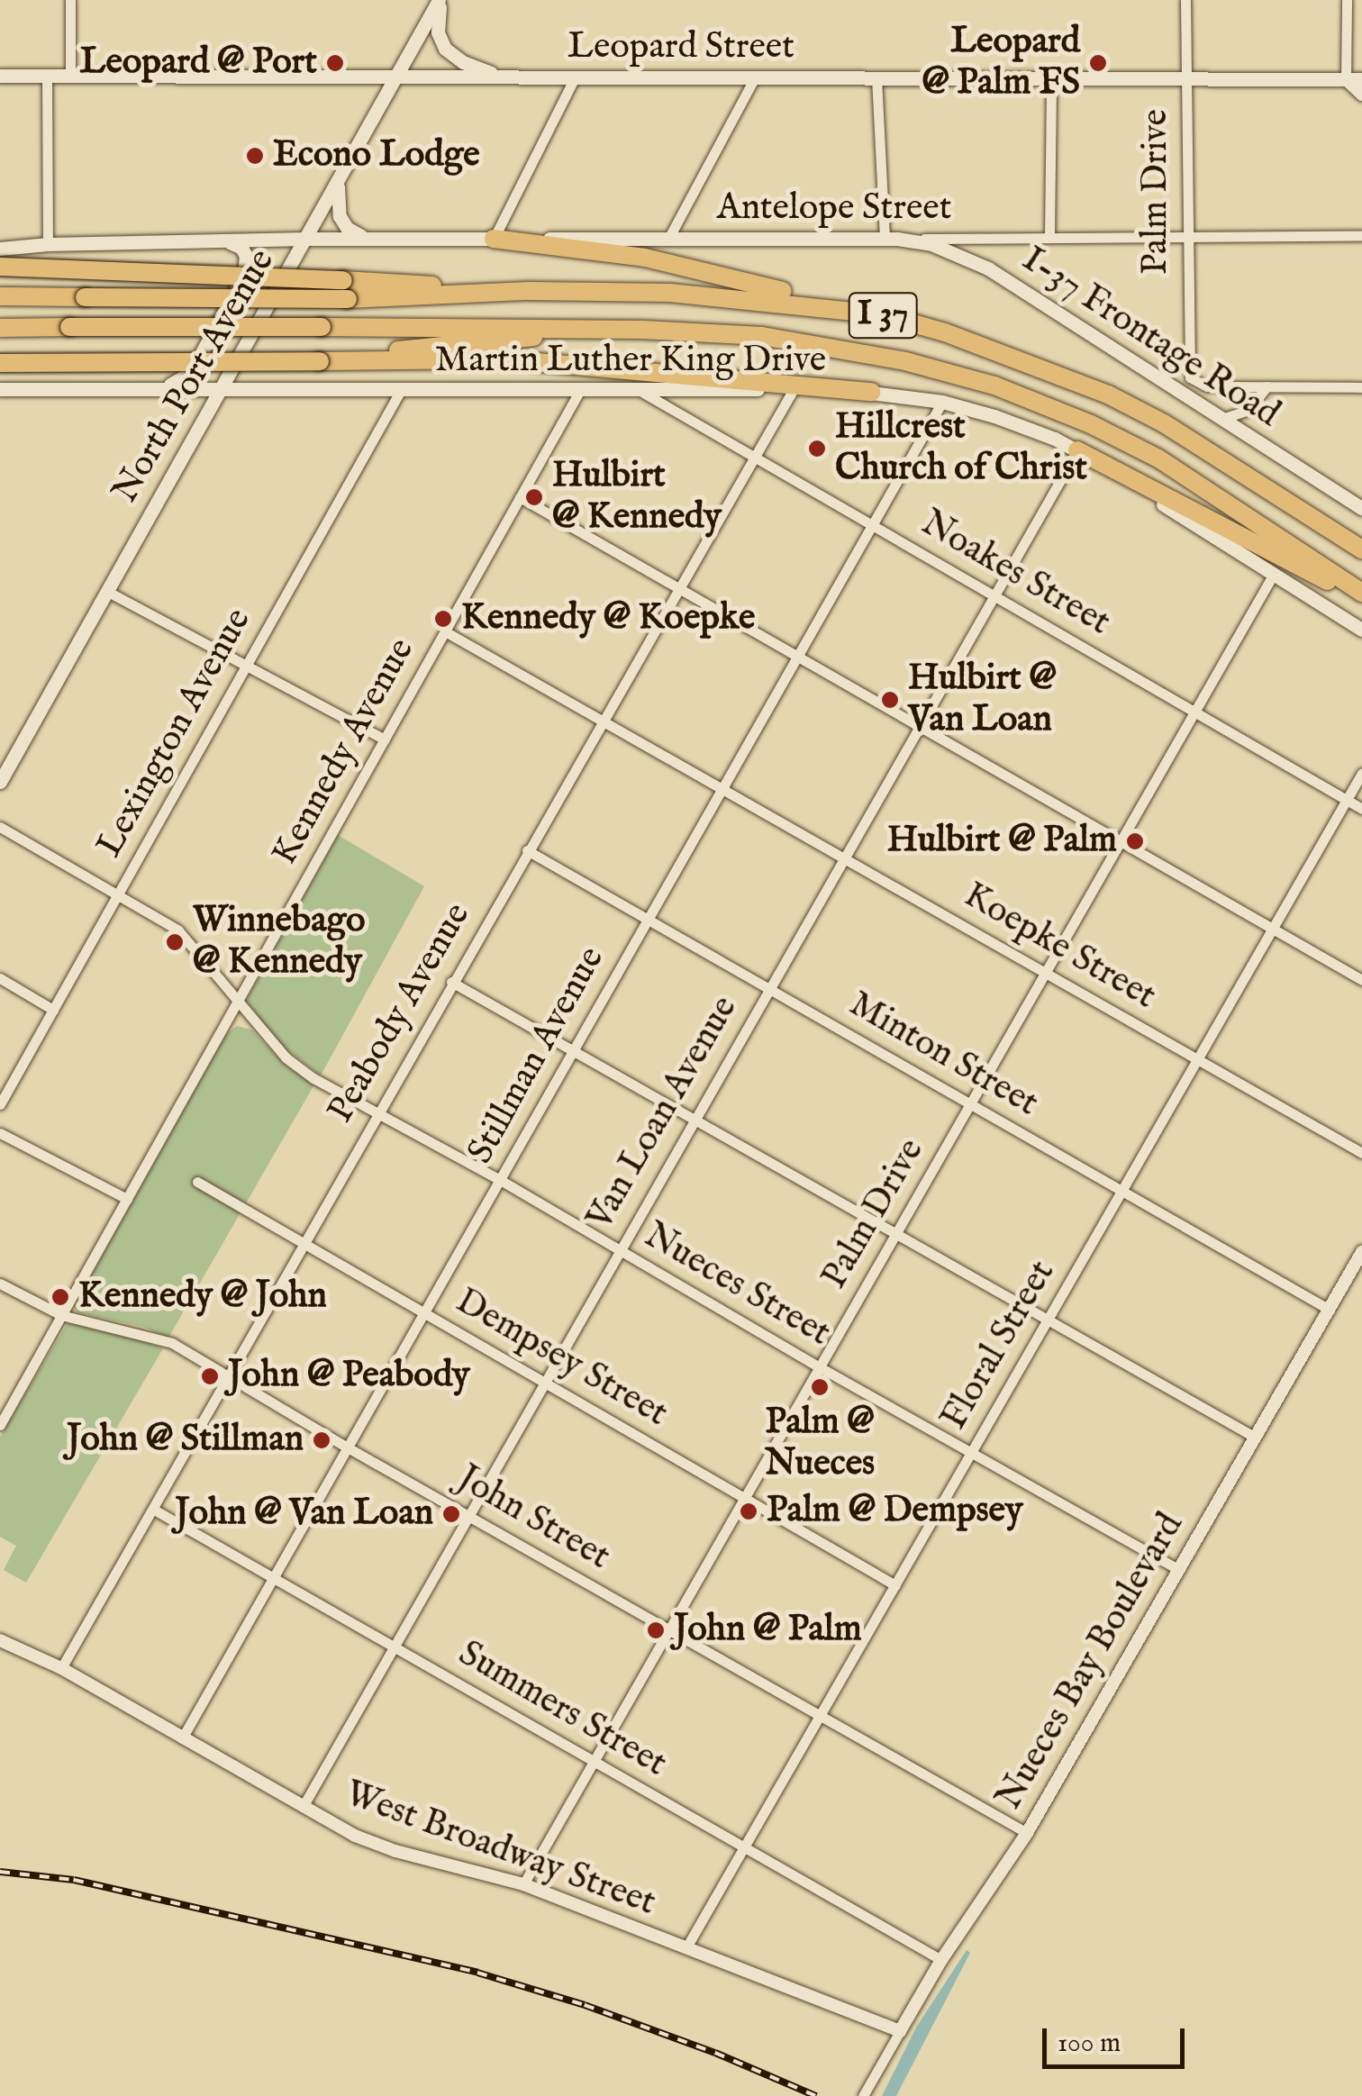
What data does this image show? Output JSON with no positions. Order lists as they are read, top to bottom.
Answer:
{
  "streets": {
    "highway": ["I 37"],
    "main road": [
      "Leopard Street",
      "Antelope Street",
      "I-37 Frontage Road",
      "Martin Luther King Drive",
      "North Port Avenue"
    ],
    "street": [
      "Palm Drive",
      "Noakes Street",
      "Lexington Avenue",
      "Kennedy Avenue",
      "Koepke Street",
      "Peabody Avenue",
      "Minton Street",
      "Stillman Avenue",
      "Van Loan Avenue",
      "Nueces Street",
      "Floral Street",
      "Dempsey Street",
      "John Street",
      "Nueces Bay Boulevard",
      "Summers Street",
      "West Broadway Street"
    ]
  },
  "crossings": [
    ["Leopard Street", "Palm Drive"],
    ["Leopard Street", "North Port Avenue"],
    ["Palm Drive", "Antelope Street"],
    ["Palm Drive", "Martin Luther King Drive"],
    ["Palm Drive", "Noakes Street"],
    ["Palm Drive", "Koepke Street"],
    ["Palm Drive", "Minton Street"],
    ["Palm Drive", "Nueces Street"],
    ["Palm Drive", "Dempsey Street"],
    ["Palm Drive", "John Street"],
    ["Palm Drive", "Summers Street"],
    ["Palm Drive", "West Broadway Street"],
    ["Antelope Street", "I-37 Frontage Road"],
    ["Antelope Street", "North Port Avenue"],
    ["Martin Luther King Drive", "North Port Avenue"],
    ["Martin Luther King Drive", "Noakes Street"],
    ["Martin Luther King Drive", "Lexington Avenue"],
    ["Martin Luther King Drive", "Kennedy Avenue"],
    ["Martin Luther King Drive", "Peabody Avenue"],
    ["Martin Luther King Drive", "Stillman Avenue"],
    ["Martin Luther King Drive", "Van Loan Avenue"],
    ["Noakes Street", "Peabody Avenue"],
    ["Noakes Street", "Stillman Avenue"],
    ["Noakes Street", "Van Loan Avenue"],
    ["Noakes Street", "Floral Street"],
    ["Lexington Avenue", "Nueces Street"],
    ["Kennedy Avenue", "Koepke Street"],
    ["Kennedy Avenue", "Nueces Street"],
    ["Kennedy Avenue", "John Street"],
    ["Koepke Street", "Peabody Avenue"],
    ["Koepke Street", "Stillman Avenue"],
    ["Koepke Street", "Van Loan Avenue"],
    ["Koepke Street", "Floral Street"],
    ["Peabody Avenue", "Minton Street"],
    ["Peabody Avenue", "Nueces Street"],
    ["Peabody Avenue", "Dempsey Street"],
    ["Peabody Avenue", "John Street"],
    ["Peabody Avenue", "Summers Street"],
    ["Peabody Avenue", "West Broadway Street"],
    ["Minton Street", "Stillman Avenue"],
    ["Minton Street", "Van Loan Avenue"],
    ["Minton Street", "Floral Street"],
    ["Minton Street", "Nueces Bay Boulevard"],
    ["Stillman Avenue", "Nueces Street"],
    ["Stillman Avenue", "Dempsey Street"],
    ["Stillman Avenue", "John Street"],
    ["Stillman Avenue", "Summers Street"],
    ["Stillman Avenue", "West Broadway Street"],
    ["Van Loan Avenue", "Nueces Street"],
    ["Van Loan Avenue", "Dempsey Street"],
    ["Van Loan Avenue", "John Street"],
    ["Van Loan Avenue", "Summers Street"],
    ["Van Loan Avenue", "West Broadway Street"],
    ["Nueces Street", "Floral Street"],
    ["Nueces Street", "Nueces Bay Boulevard"],
    ["Floral Street", "Dempsey Street"],
    ["Floral Street", "John Street"],
    ["Floral Street", "Summers Street"],
    ["Floral Street", "West Broadway Street"],
    ["John Street", "Nueces Bay Boulevard"],
    ["Nueces Bay Boulevard", "Summers Street"],
    ["Nueces Bay Boulevard", "West Broadway Street"]
  ],
  "places": [
    "Leopard @ Port",
    "Leopard @ Palm FS",
    "Econo Lodge",
    "Hillcrest Church of Christ",
    "Hulbirt @ Kennedy",
    "Kennedy @ Koepke",
    "Hulbirt @ Van Loan",
    "Hulbirt @ Palm",
    "Winnebago @ Kennedy",
    "Kennedy @ John",
    "John @ Peabody",
    "Palm @ Nueces",
    "John @ Stillman",
    "Palm @ Dempsey",
    "John @ Van Loan",
    "John @ Palm"
  ],
  "scale_bar": "100 m"
}
